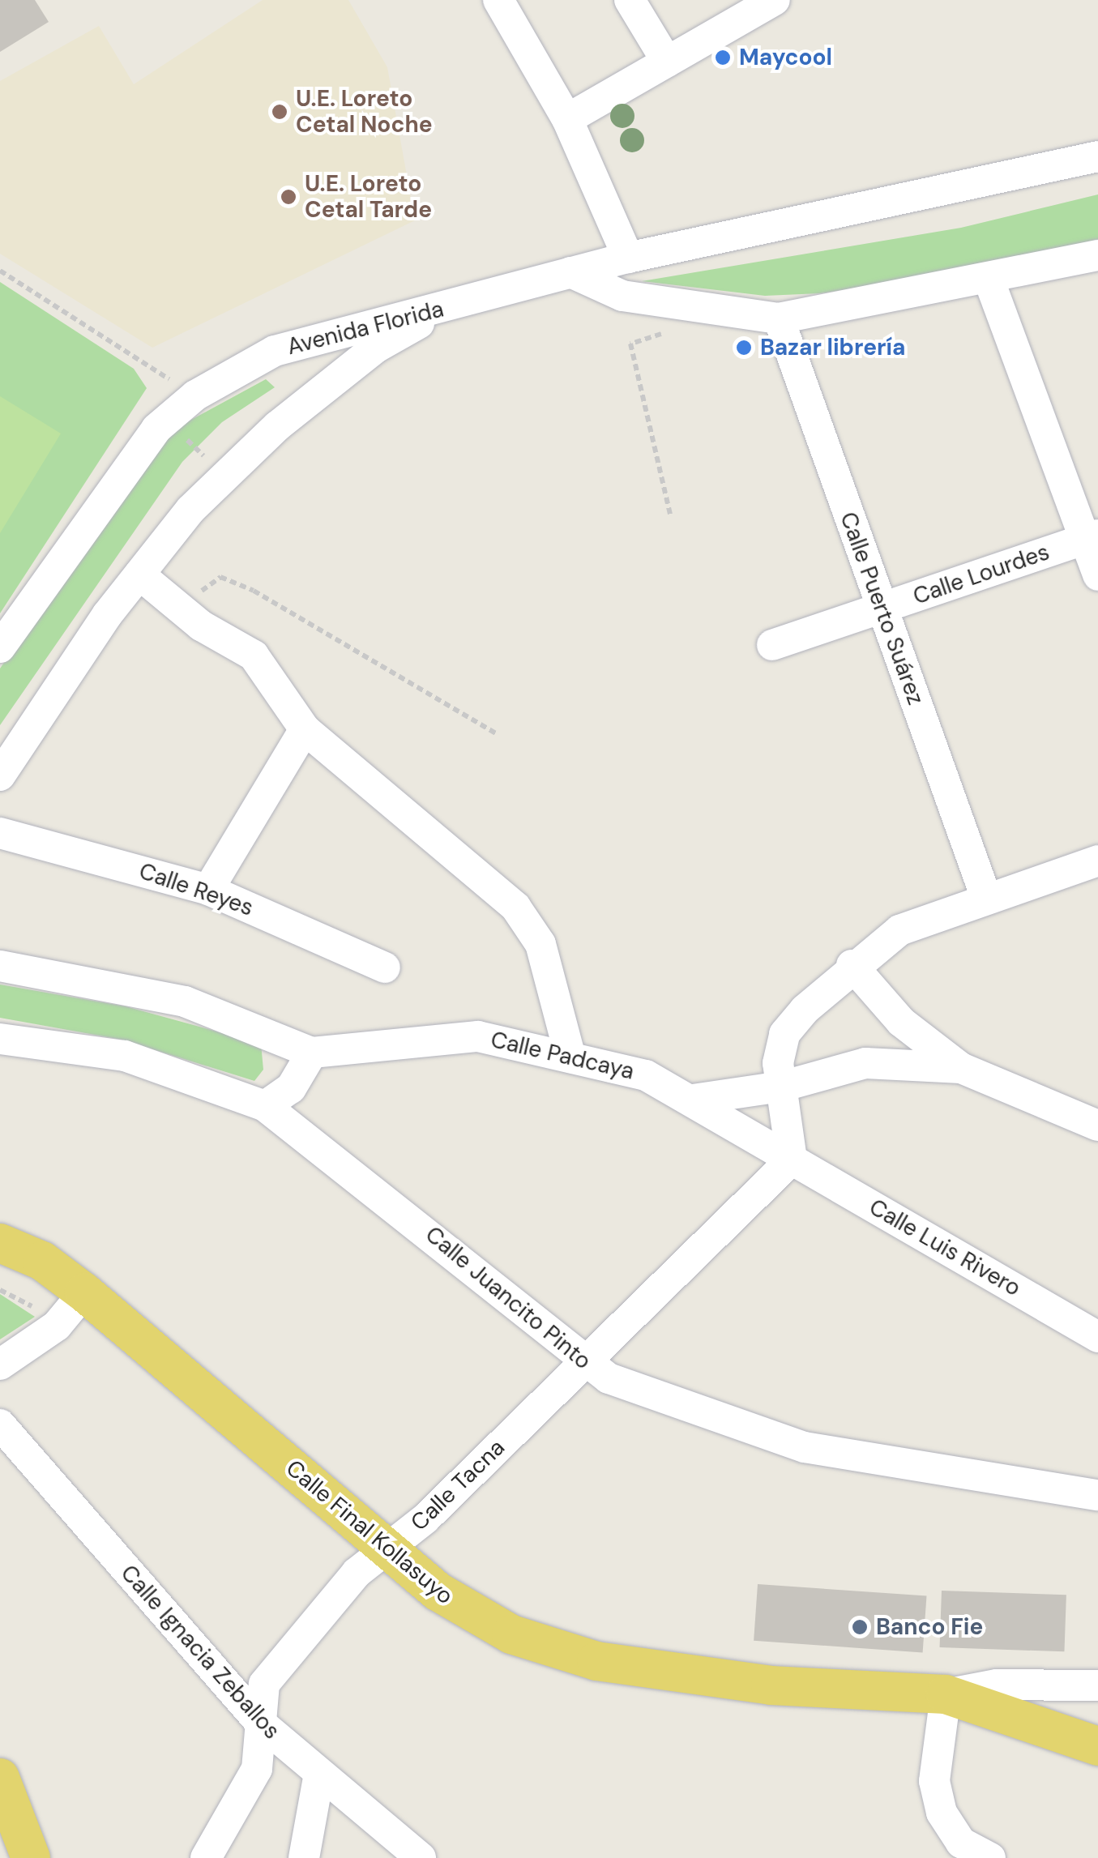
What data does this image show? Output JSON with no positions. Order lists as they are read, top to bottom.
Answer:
{
  "streets": {
    "main road": ["Calle Final Kollasuyo"],
    "street": [
      "Avenida Florida",
      "Calle Lourdes",
      "Calle Puerto Suárez",
      "Calle Reyes",
      "Calle Padcaya",
      "Calle Luis Rivero",
      "Calle Juancito Pinto",
      "Calle Tacna",
      "Calle Ignacia Zeballos"
    ]
  },
  "crossings": [
    ["Calle Lourdes", "Calle Puerto Suárez"],
    ["Calle Padcaya", "Calle Luis Rivero"],
    ["Calle Padcaya", "Calle Tacna"],
    ["Calle Luis Rivero", "Calle Tacna"],
    ["Calle Juancito Pinto", "Calle Tacna"],
    ["Calle Tacna", "Calle Final Kollasuyo"],
    ["Calle Tacna", "Calle Ignacia Zeballos"]
  ],
  "places": [
    "Maycool",
    "U.E. Loreto Cetal Noche",
    "U.E. Loreto Cetal Tarde",
    "Bazar librería",
    "Banco Fie"
  ]
}
